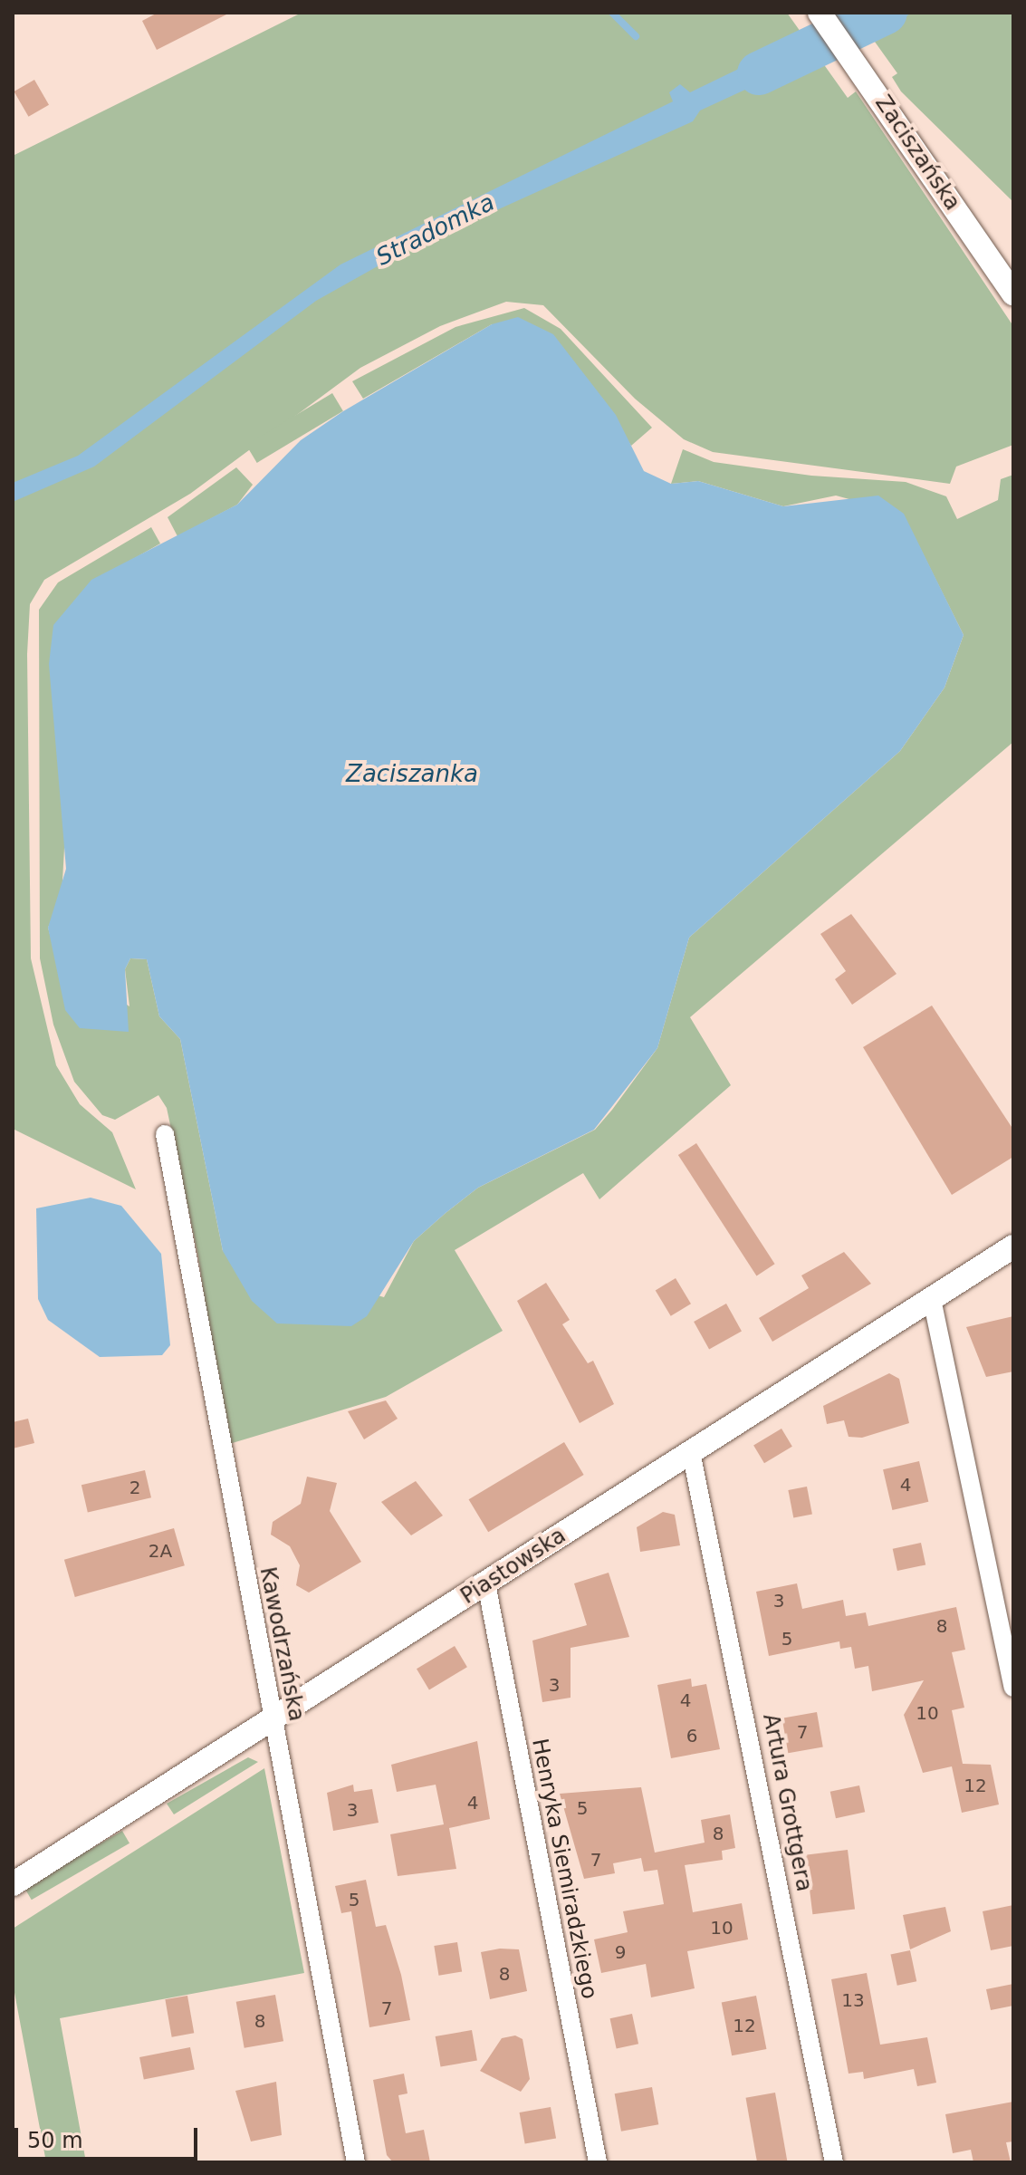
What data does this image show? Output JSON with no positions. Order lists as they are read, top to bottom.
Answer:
{
  "streets": {
    "street": [
      "Zaciszańska",
      "Piastowska",
      "Kawodrzańska",
      "Artura Grottgera",
      "Henryka Siemiradzkiego"
    ]
  },
  "crossings": [
    ["Piastowska", "Kawodrzańska"],
    ["Piastowska", "Artura Grottgera"],
    ["Piastowska", "Henryka Siemiradzkiego"]
  ],
  "water": ["Stradomka", "Zaciszanka"],
  "house_numbers": [
    "4",
    "2",
    "2A",
    "3",
    "8",
    "5",
    "3",
    "4",
    "10",
    "7",
    "6",
    "12",
    "4",
    "5",
    "3",
    "8",
    "7",
    "5",
    "10",
    "9",
    "8",
    "13",
    "7",
    "8",
    "12"
  ],
  "scale_bar": "50 m"
}
